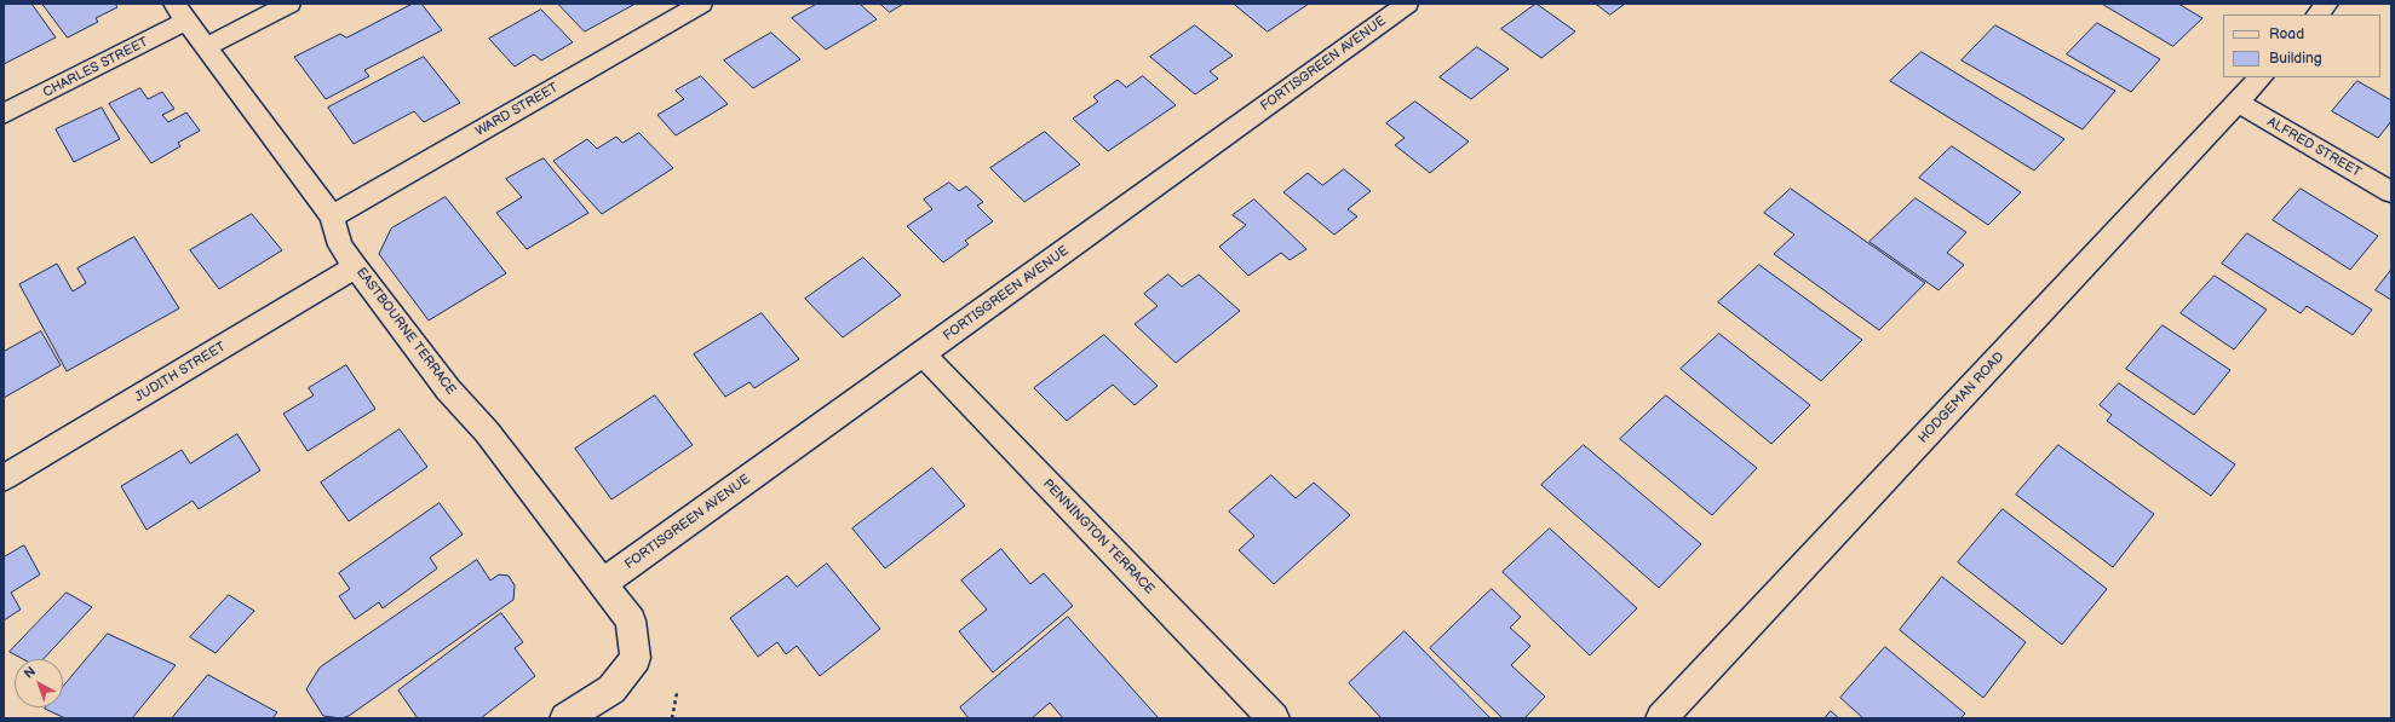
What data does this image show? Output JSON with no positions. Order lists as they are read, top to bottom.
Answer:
{
  "streets": {
    "street": [
      "FORTISGREEN AVENUE",
      "CHARLES STREET",
      "WARD STREET",
      "ALFRED STREET",
      "EASTBOURNE TERRACE",
      "JUDITH STREET",
      "HODGEMAN ROAD",
      "PENNINGTON TERRACE"
    ]
  },
  "crossings": [
    ["FORTISGREEN AVENUE", "EASTBOURNE TERRACE"],
    ["FORTISGREEN AVENUE", "PENNINGTON TERRACE"],
    ["CHARLES STREET", "EASTBOURNE TERRACE"],
    ["WARD STREET", "EASTBOURNE TERRACE"],
    ["ALFRED STREET", "HODGEMAN ROAD"],
    ["EASTBOURNE TERRACE", "JUDITH STREET"]
  ],
  "legend": ["Road", "Building"],
  "north": "top left"
}
